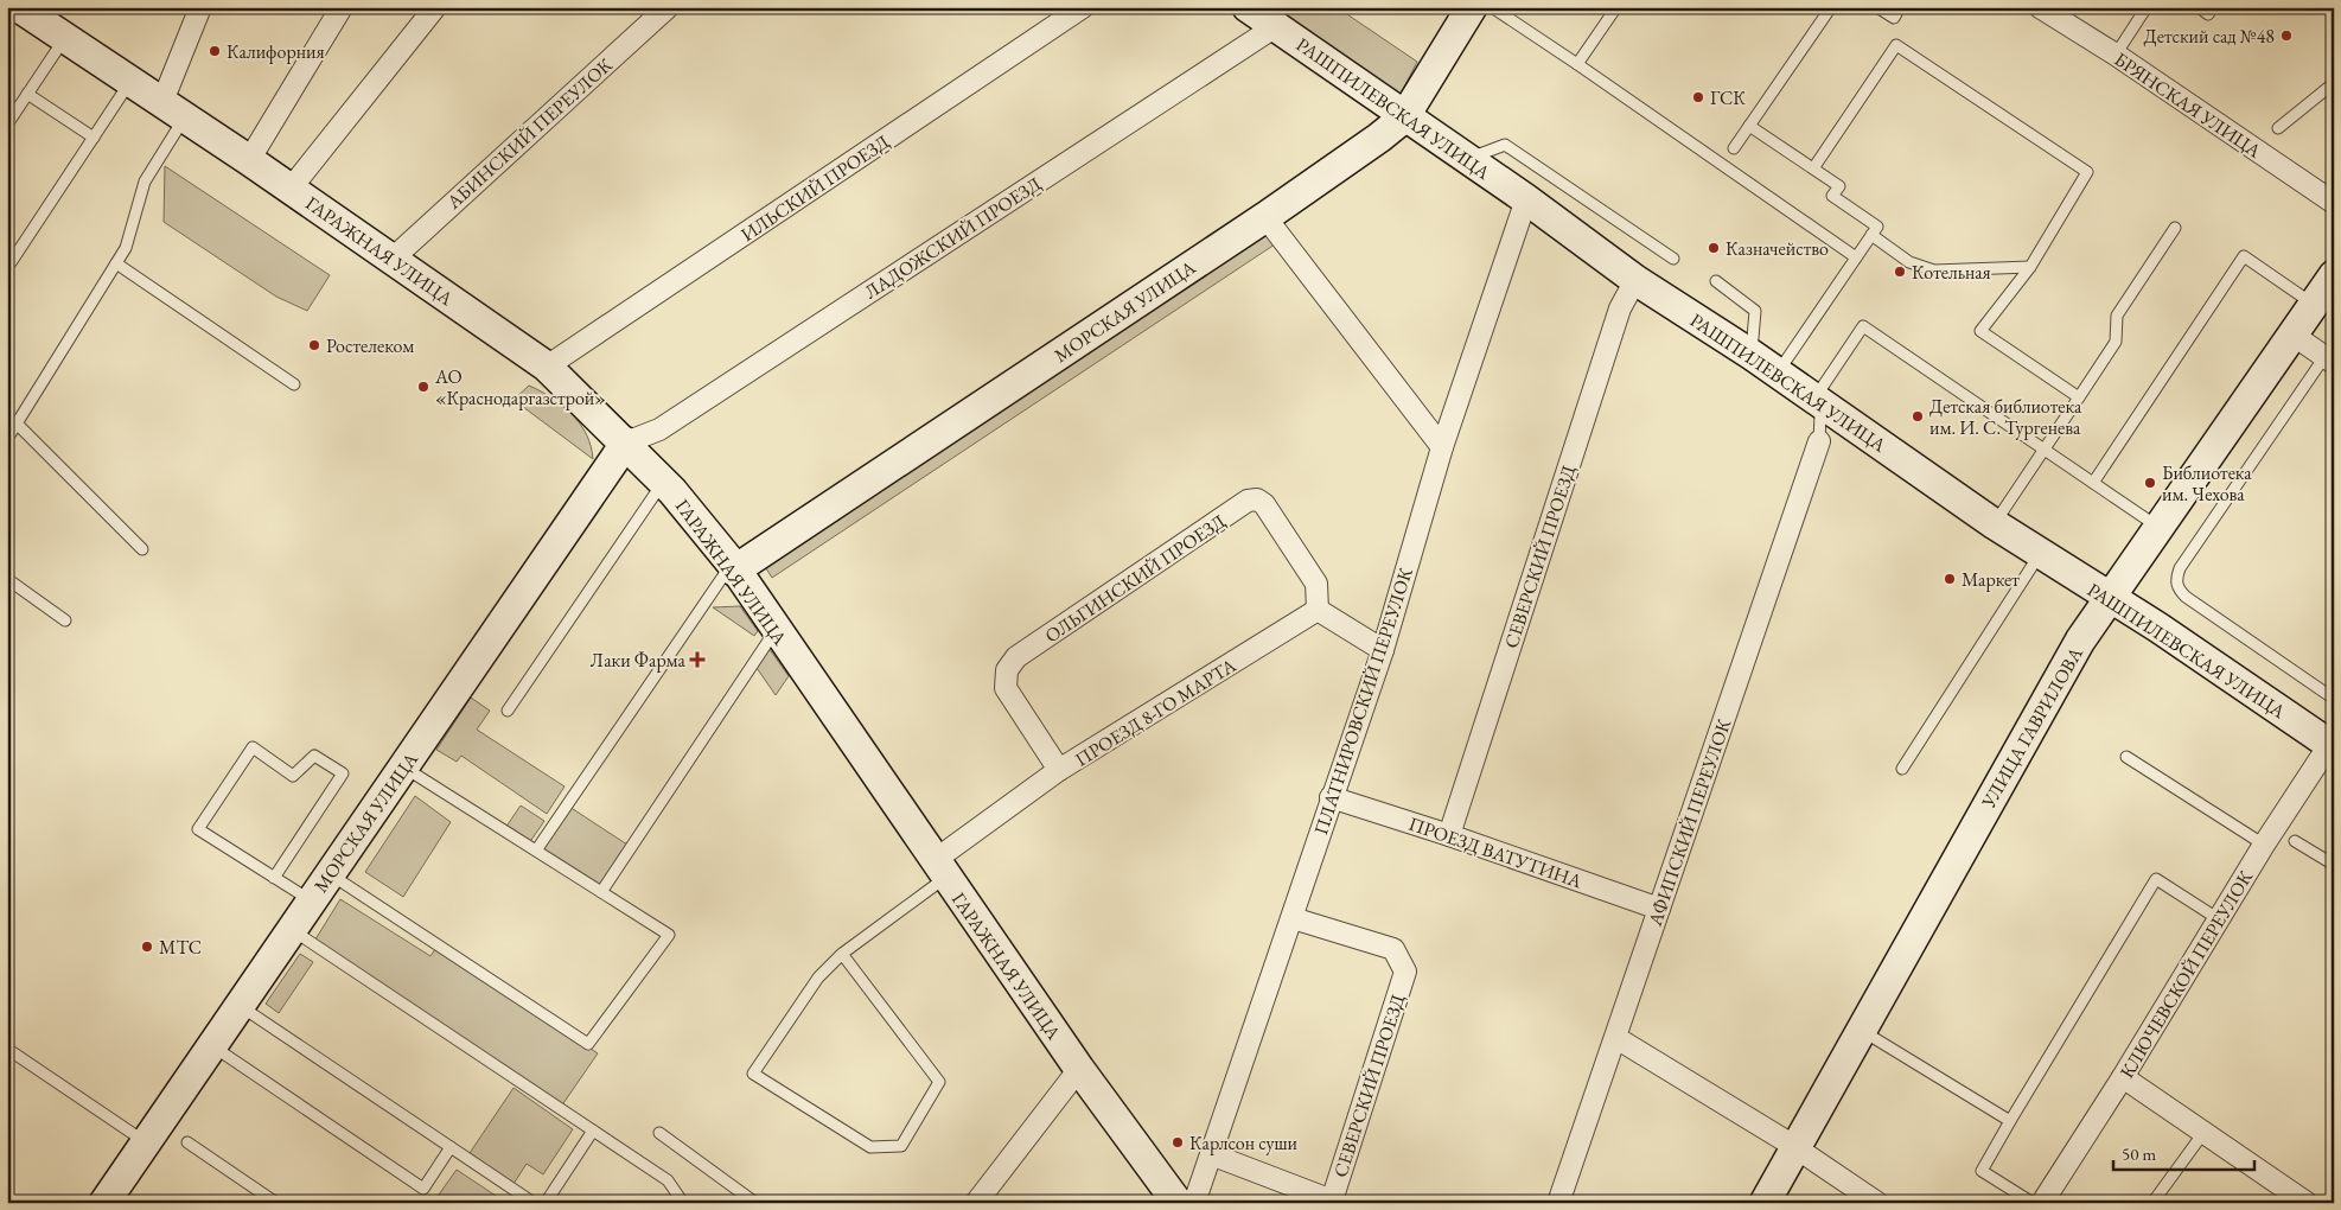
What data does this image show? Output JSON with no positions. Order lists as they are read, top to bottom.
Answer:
{
  "streets": {
    "street": [
      "БРЯНСКАЯ УЛИЦА",
      "РАШПИЛЕВСКАЯ УЛИЦА",
      "АБИНСКИЙ ПЕРЕУЛОК",
      "ИЛЬСКИЙ ПРОЕЗД",
      "ЛАДОЖСКИЙ ПРОЕЗД",
      "ГАРАЖНАЯ УЛИЦА",
      "МОРСКАЯ УЛИЦА",
      "СЕВЕРСКИЙ ПРОЕЗД",
      "ОЛЬГИНСКИЙ ПРОЕЗД",
      "ПЛАТНИРОВСКИЙ ПЕРЕУЛОК",
      "ПРОЕЗД 8-ГО МАРТА",
      "УЛИЦА ГАВРИЛОВА",
      "АФИПСКИЙ ПЕРЕУЛОК",
      "ПРОЕЗД ВАТУТИНА",
      "КЛЮЧЕВСКОЙ ПЕРЕУЛОК"
    ]
  },
  "crossings": [
    ["РАШПИЛЕВСКАЯ УЛИЦА", "ЛАДОЖСКИЙ ПРОЕЗД"],
    ["РАШПИЛЕВСКАЯ УЛИЦА", "МОРСКАЯ УЛИЦА"],
    ["РАШПИЛЕВСКАЯ УЛИЦА", "СЕВЕРСКИЙ ПРОЕЗД"],
    ["РАШПИЛЕВСКАЯ УЛИЦА", "ПЛАТНИРОВСКИЙ ПЕРЕУЛОК"],
    ["РАШПИЛЕВСКАЯ УЛИЦА", "УЛИЦА ГАВРИЛОВА"],
    ["РАШПИЛЕВСКАЯ УЛИЦА", "КЛЮЧЕВСКОЙ ПЕРЕУЛОК"],
    ["АБИНСКИЙ ПЕРЕУЛОК", "ГАРАЖНАЯ УЛИЦА"],
    ["ИЛЬСКИЙ ПРОЕЗД", "ГАРАЖНАЯ УЛИЦА"],
    ["ЛАДОЖСКИЙ ПРОЕЗД", "ГАРАЖНАЯ УЛИЦА"],
    ["ЛАДОЖСКИЙ ПРОЕЗД", "МОРСКАЯ УЛИЦА"],
    ["ГАРАЖНАЯ УЛИЦА", "МОРСКАЯ УЛИЦА"],
    ["ГАРАЖНАЯ УЛИЦА", "ПРОЕЗД 8-ГО МАРТА"],
    ["СЕВЕРСКИЙ ПРОЕЗД", "ПЛАТНИРОВСКИЙ ПЕРЕУЛОК"],
    ["СЕВЕРСКИЙ ПРОЕЗД", "ПРОЕЗД ВАТУТИНА"],
    ["ОЛЬГИНСКИЙ ПРОЕЗД", "ПРОЕЗД 8-ГО МАРТА"],
    ["ПЛАТНИРОВСКИЙ ПЕРЕУЛОК", "ПРОЕЗД ВАТУТИНА"],
    ["АФИПСКИЙ ПЕРЕУЛОК", "ПРОЕЗД ВАТУТИНА"]
  ],
  "places": {
    "other": [
      "Детский сад №48",
      "Калифорния",
      "ГСК",
      "Казначейство",
      "Котельная",
      "Ростелеком",
      "АО «Краснодаргазстрой»",
      "Детская библиотека им. И. С. Тургенева",
      "Библиотека им. Чехова",
      "Маркет",
      "МТС",
      "Карлсон суши"
    ],
    "health": ["Лаки Фарма"]
  },
  "scale_bar": "50 m"
}
